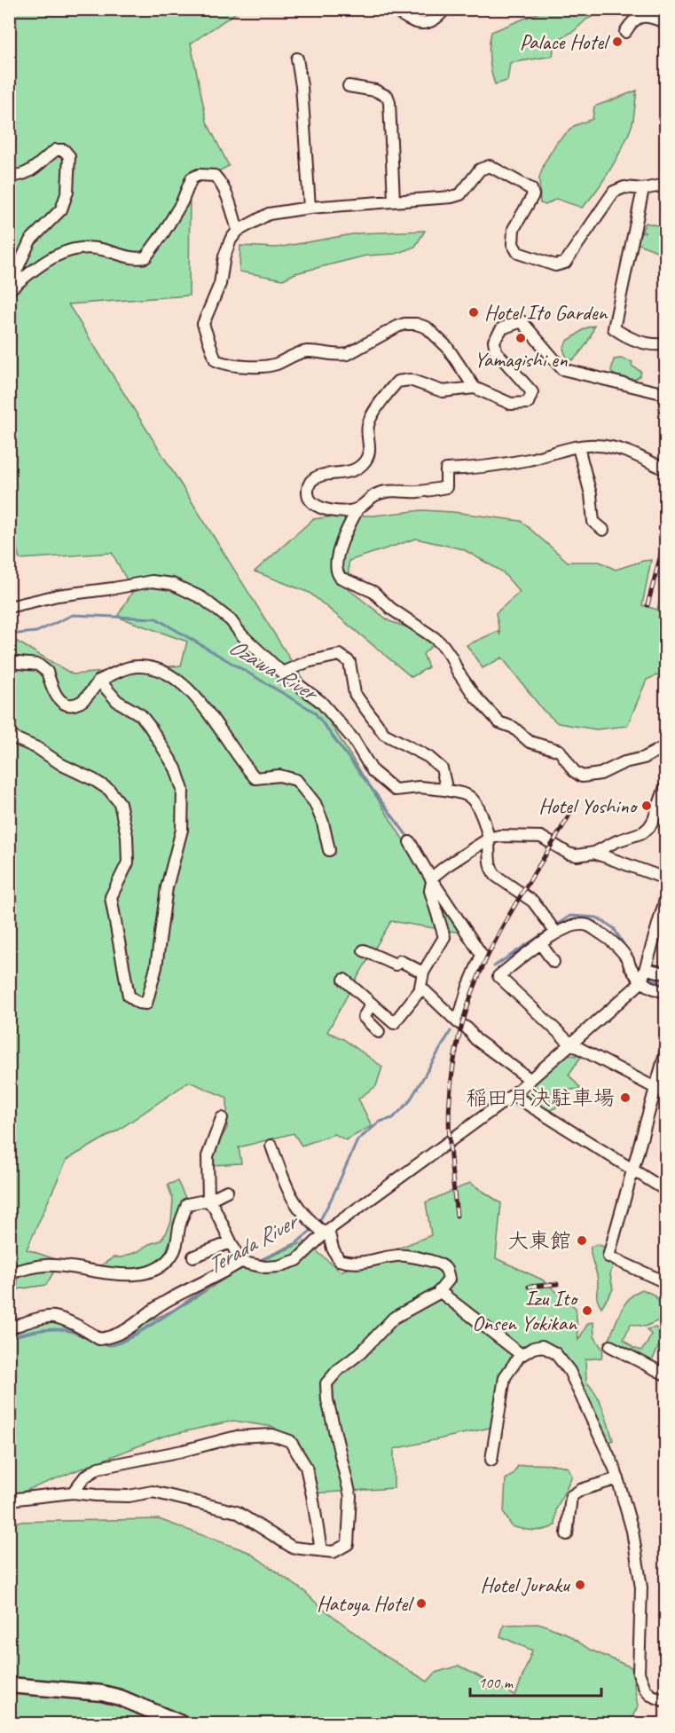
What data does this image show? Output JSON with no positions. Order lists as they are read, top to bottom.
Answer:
{
  "water": ["Ozawa River", "Terada River"],
  "places": [
    "Palace Hotel",
    "Hotel Ito Garden",
    "Yamagishi en",
    "Hotel Yoshino",
    "稲田月決駐車場",
    "大東館",
    "Izu Ito Onsen Yokikan",
    "Hotel Juraku",
    "Hatoya Hotel"
  ],
  "scale_bar": "100 m"
}
